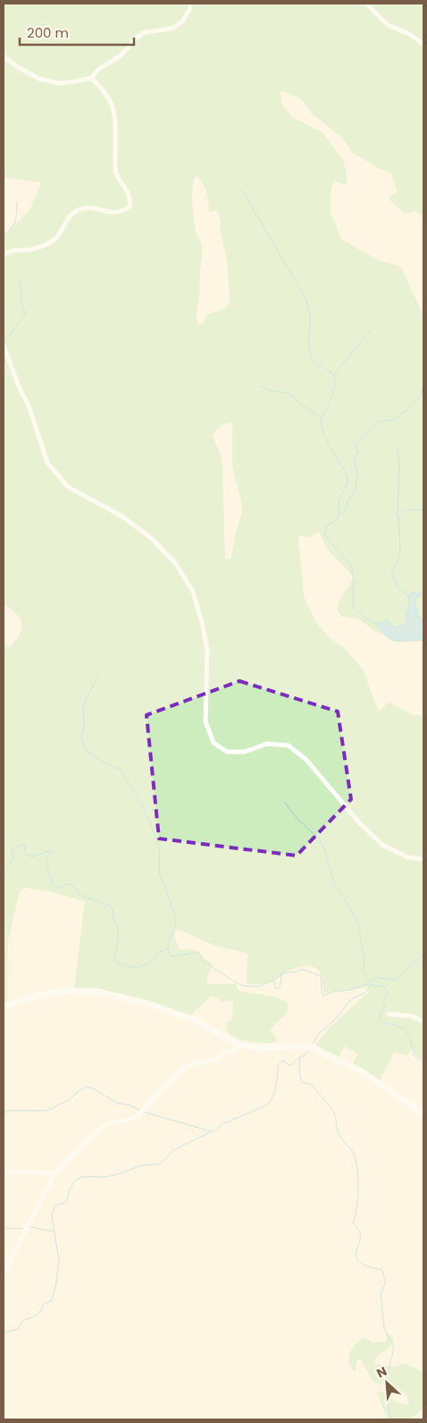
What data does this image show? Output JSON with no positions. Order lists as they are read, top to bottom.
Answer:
{
  "scale_bar": "200 m",
  "north": "top left"
}
